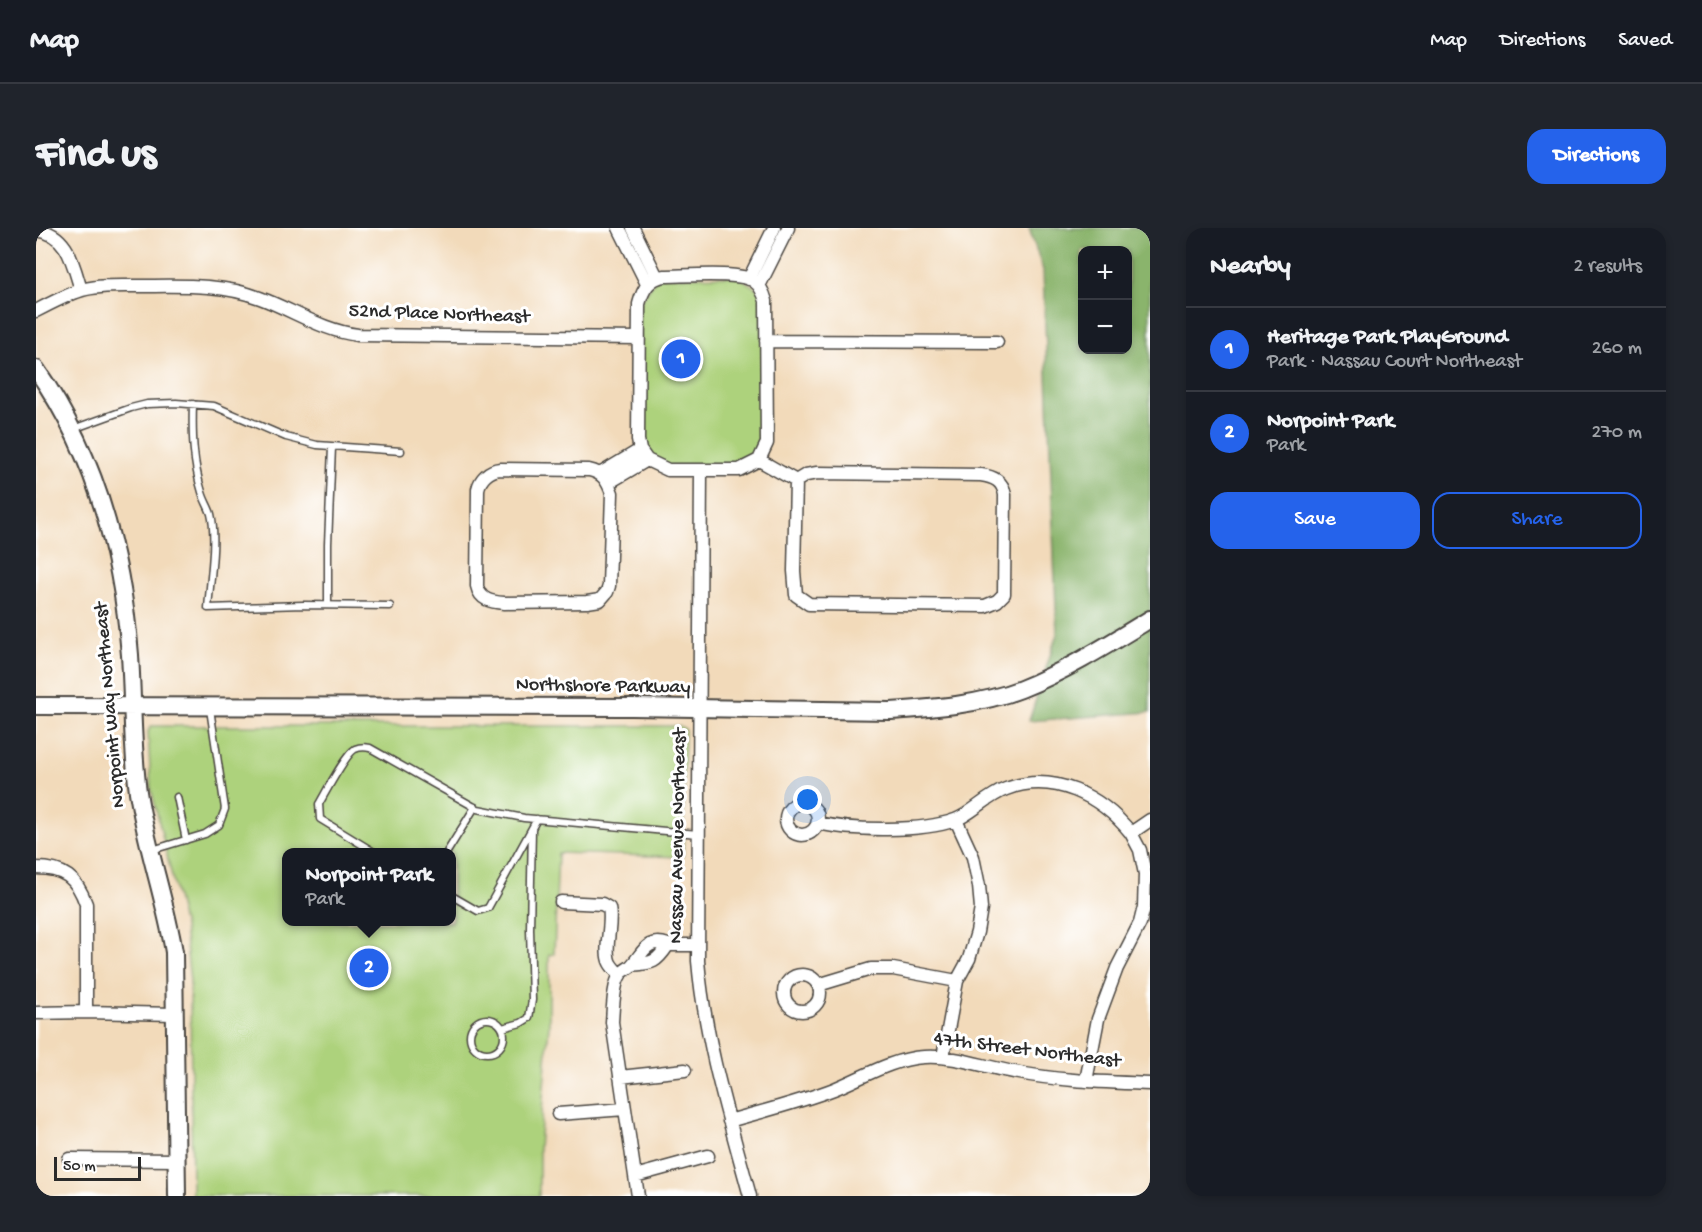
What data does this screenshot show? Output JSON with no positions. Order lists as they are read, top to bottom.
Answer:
{
  "streets": {
    "street": [
      "52nd Place Northeast",
      "Northshore Parkway",
      "Norpoint Way Northeast",
      "Nassau Avenue Northeast",
      "47th Street Northeast"
    ]
  },
  "crossings": [
    ["52nd Place Northeast", "Nassau Avenue Northeast"],
    ["Northshore Parkway", "Norpoint Way Northeast"],
    ["Northshore Parkway", "Nassau Avenue Northeast"],
    ["Nassau Avenue Northeast", "47th Street Northeast"]
  ],
  "scale_bar": "50 m",
  "page": {
    "header": "Map",
    "nav": ["Map", "Directions", "Saved"],
    "buttons": [
      "Directions",
      ["Save", "Share"]
    ],
    "title": "Find us",
    "heading": ["Nearby", "2 results"],
    "map_buttons": ["+", "−"],
    "list": [
      {
        "mark": "1",
        "name": "Heritage Park PlayGround",
        "note": "Park · Nassau Court Northeast",
        "value": "260 m"
      },
      {
        "mark": "2",
        "name": "Norpoint Park",
        "note": "Park",
        "value": "270 m"
      }
    ],
    "pins": ["1", "2"],
    "popup": ["Norpoint Park", "Park"],
    "scale": "50 m"
  }
}
